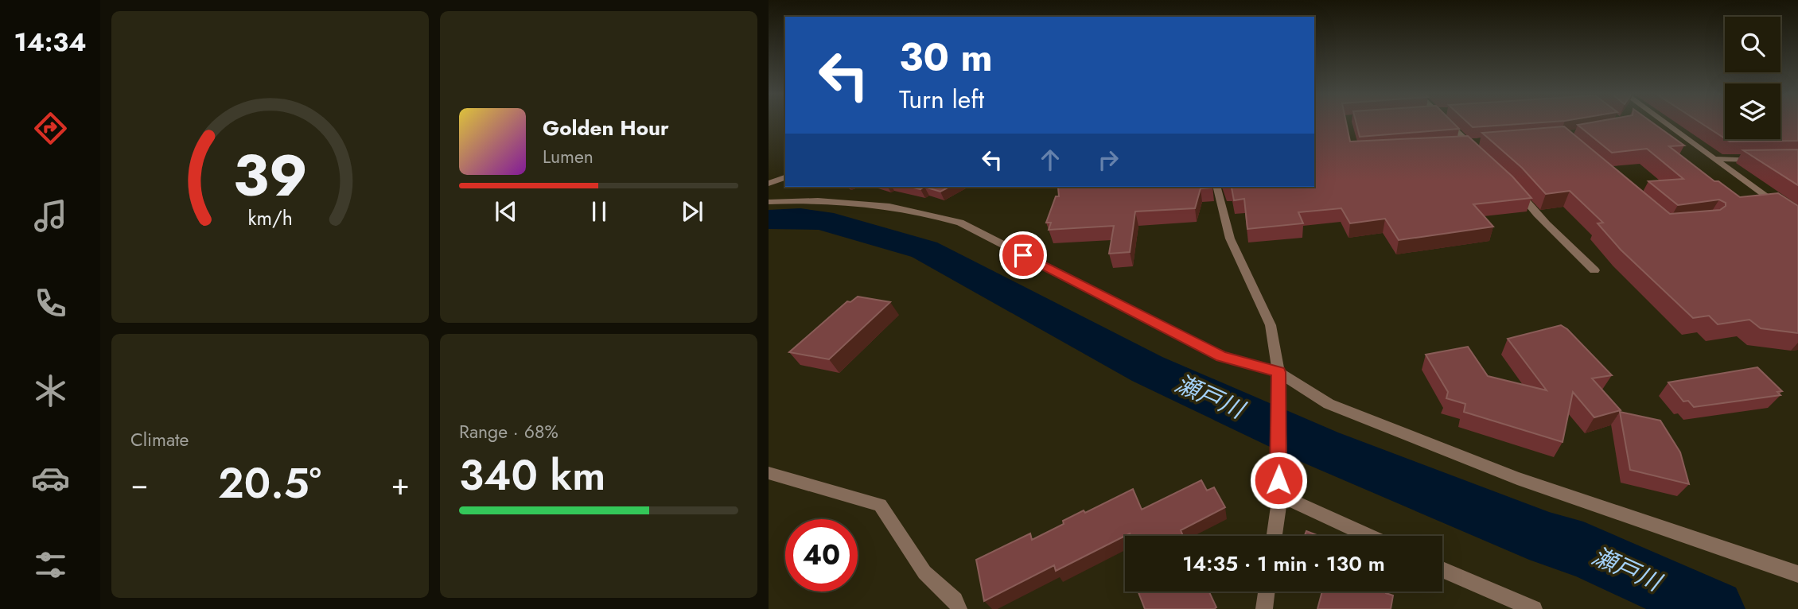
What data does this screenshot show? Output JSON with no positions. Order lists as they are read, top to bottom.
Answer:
{
  "water": ["瀬戸川"],
  "page": {
    "tabs": "14:34",
    "turn": ["30 m", "Turn left"],
    "song": ["Golden Hour", "Lumen"],
    "tile": [
      "Climate",
      ["Range · 68%", "340 km"]
    ],
    "heat": ["−", "20.5°", "+"],
    "limit": "40",
    "trip": "14:35 · 1 min · 130 m",
    "gauge": ["39", "km/h"]
  }
}
